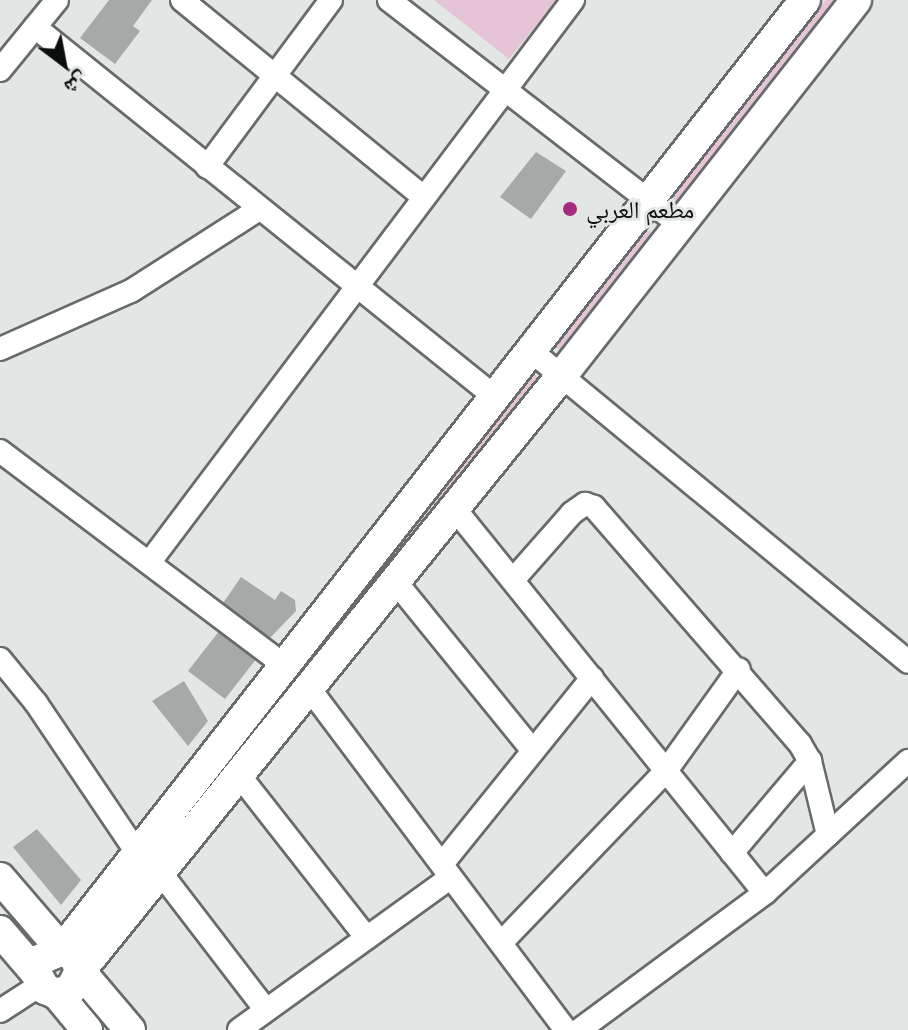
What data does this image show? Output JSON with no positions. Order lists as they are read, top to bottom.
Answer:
{
  "places": ["مطعم العربي"],
  "north": "bottom right"
}
